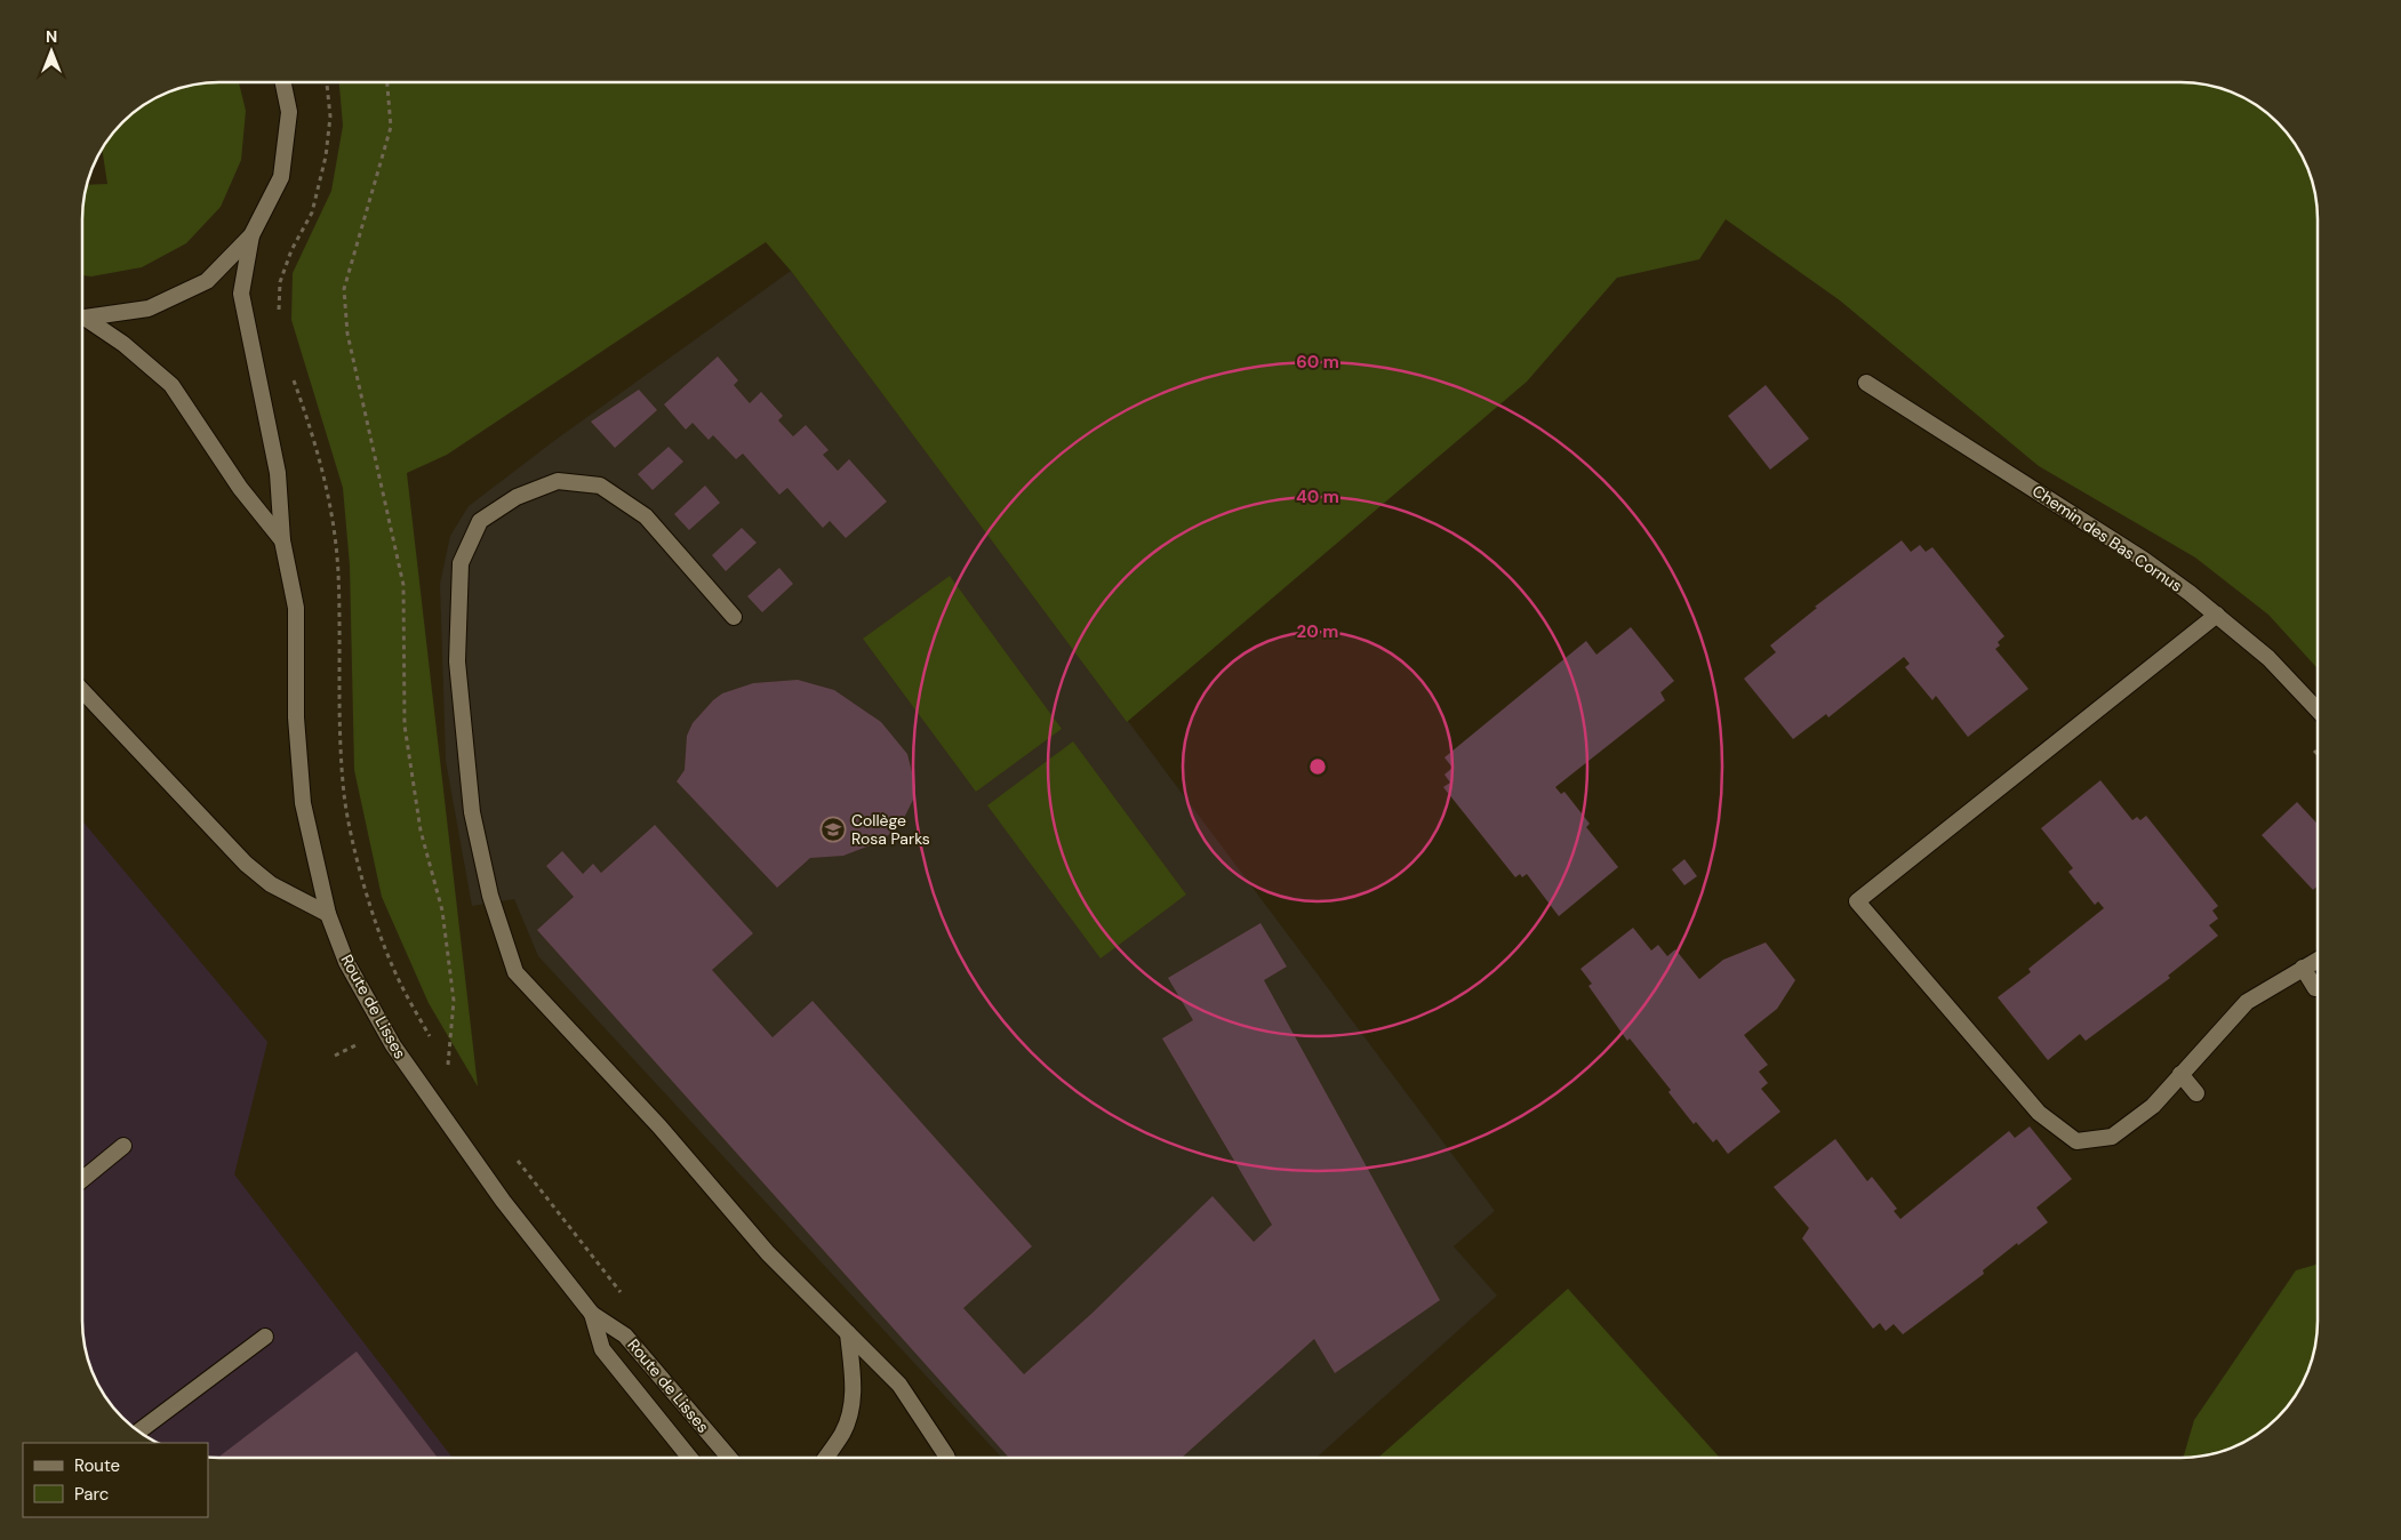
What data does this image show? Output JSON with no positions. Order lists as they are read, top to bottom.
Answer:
{
  "streets": {
    "street": ["Chemin des Bas Cornus", "Route de Lisses"]
  },
  "places": {
    "school or university": ["Collège Rosa Parks"]
  },
  "legend": ["Route", "Parc"],
  "north": "top",
  "rings": ["60 m", "40 m", "20 m"]
}
